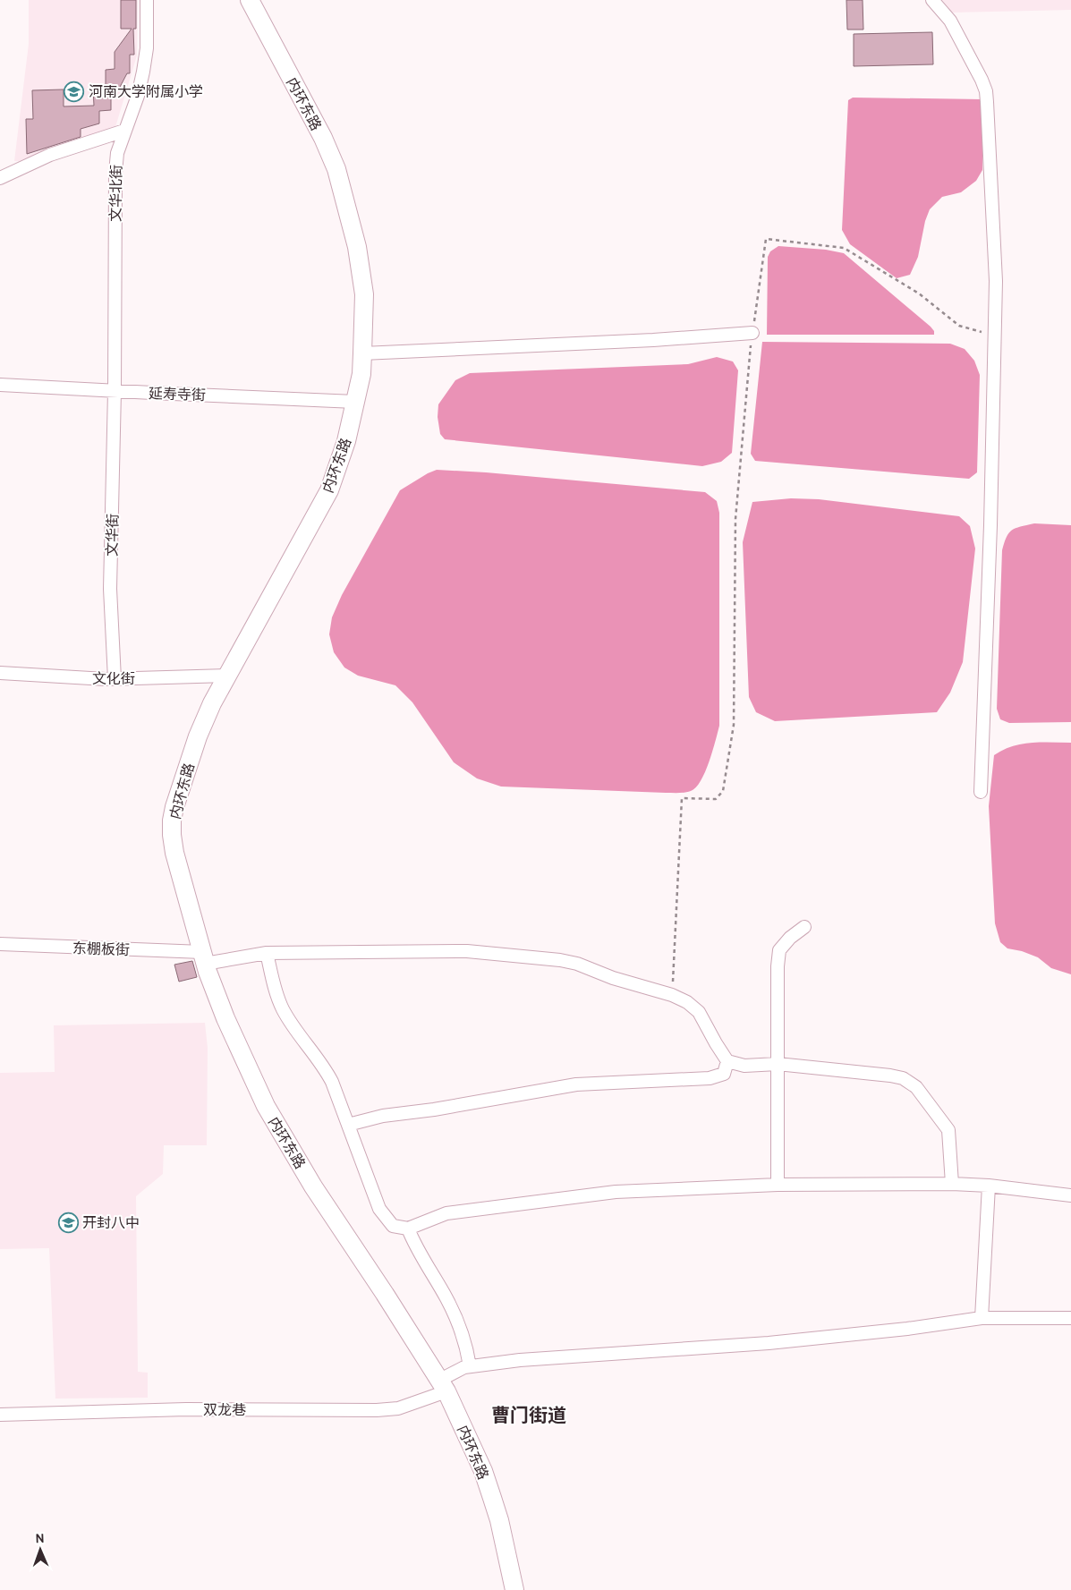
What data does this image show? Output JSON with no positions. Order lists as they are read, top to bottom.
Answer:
{
  "streets": {
    "street": [
      "内环东路",
      "文华北街",
      "延寿寺街",
      "文华街",
      "文化街",
      "东棚板街",
      "双龙巷"
    ]
  },
  "crossings": [
    ["内环东路", "延寿寺街"],
    ["内环东路", "文化街"],
    ["内环东路", "东棚板街"],
    ["内环东路", "双龙巷"],
    ["文华北街", "延寿寺街"],
    ["文华北街", "文华街"],
    ["延寿寺街", "文华街"],
    ["文华街", "文化街"]
  ],
  "districts": ["曹门街道"],
  "places": {
    "school or university": ["河南大学附属小学", "开封八中"]
  },
  "north": "top"
}
